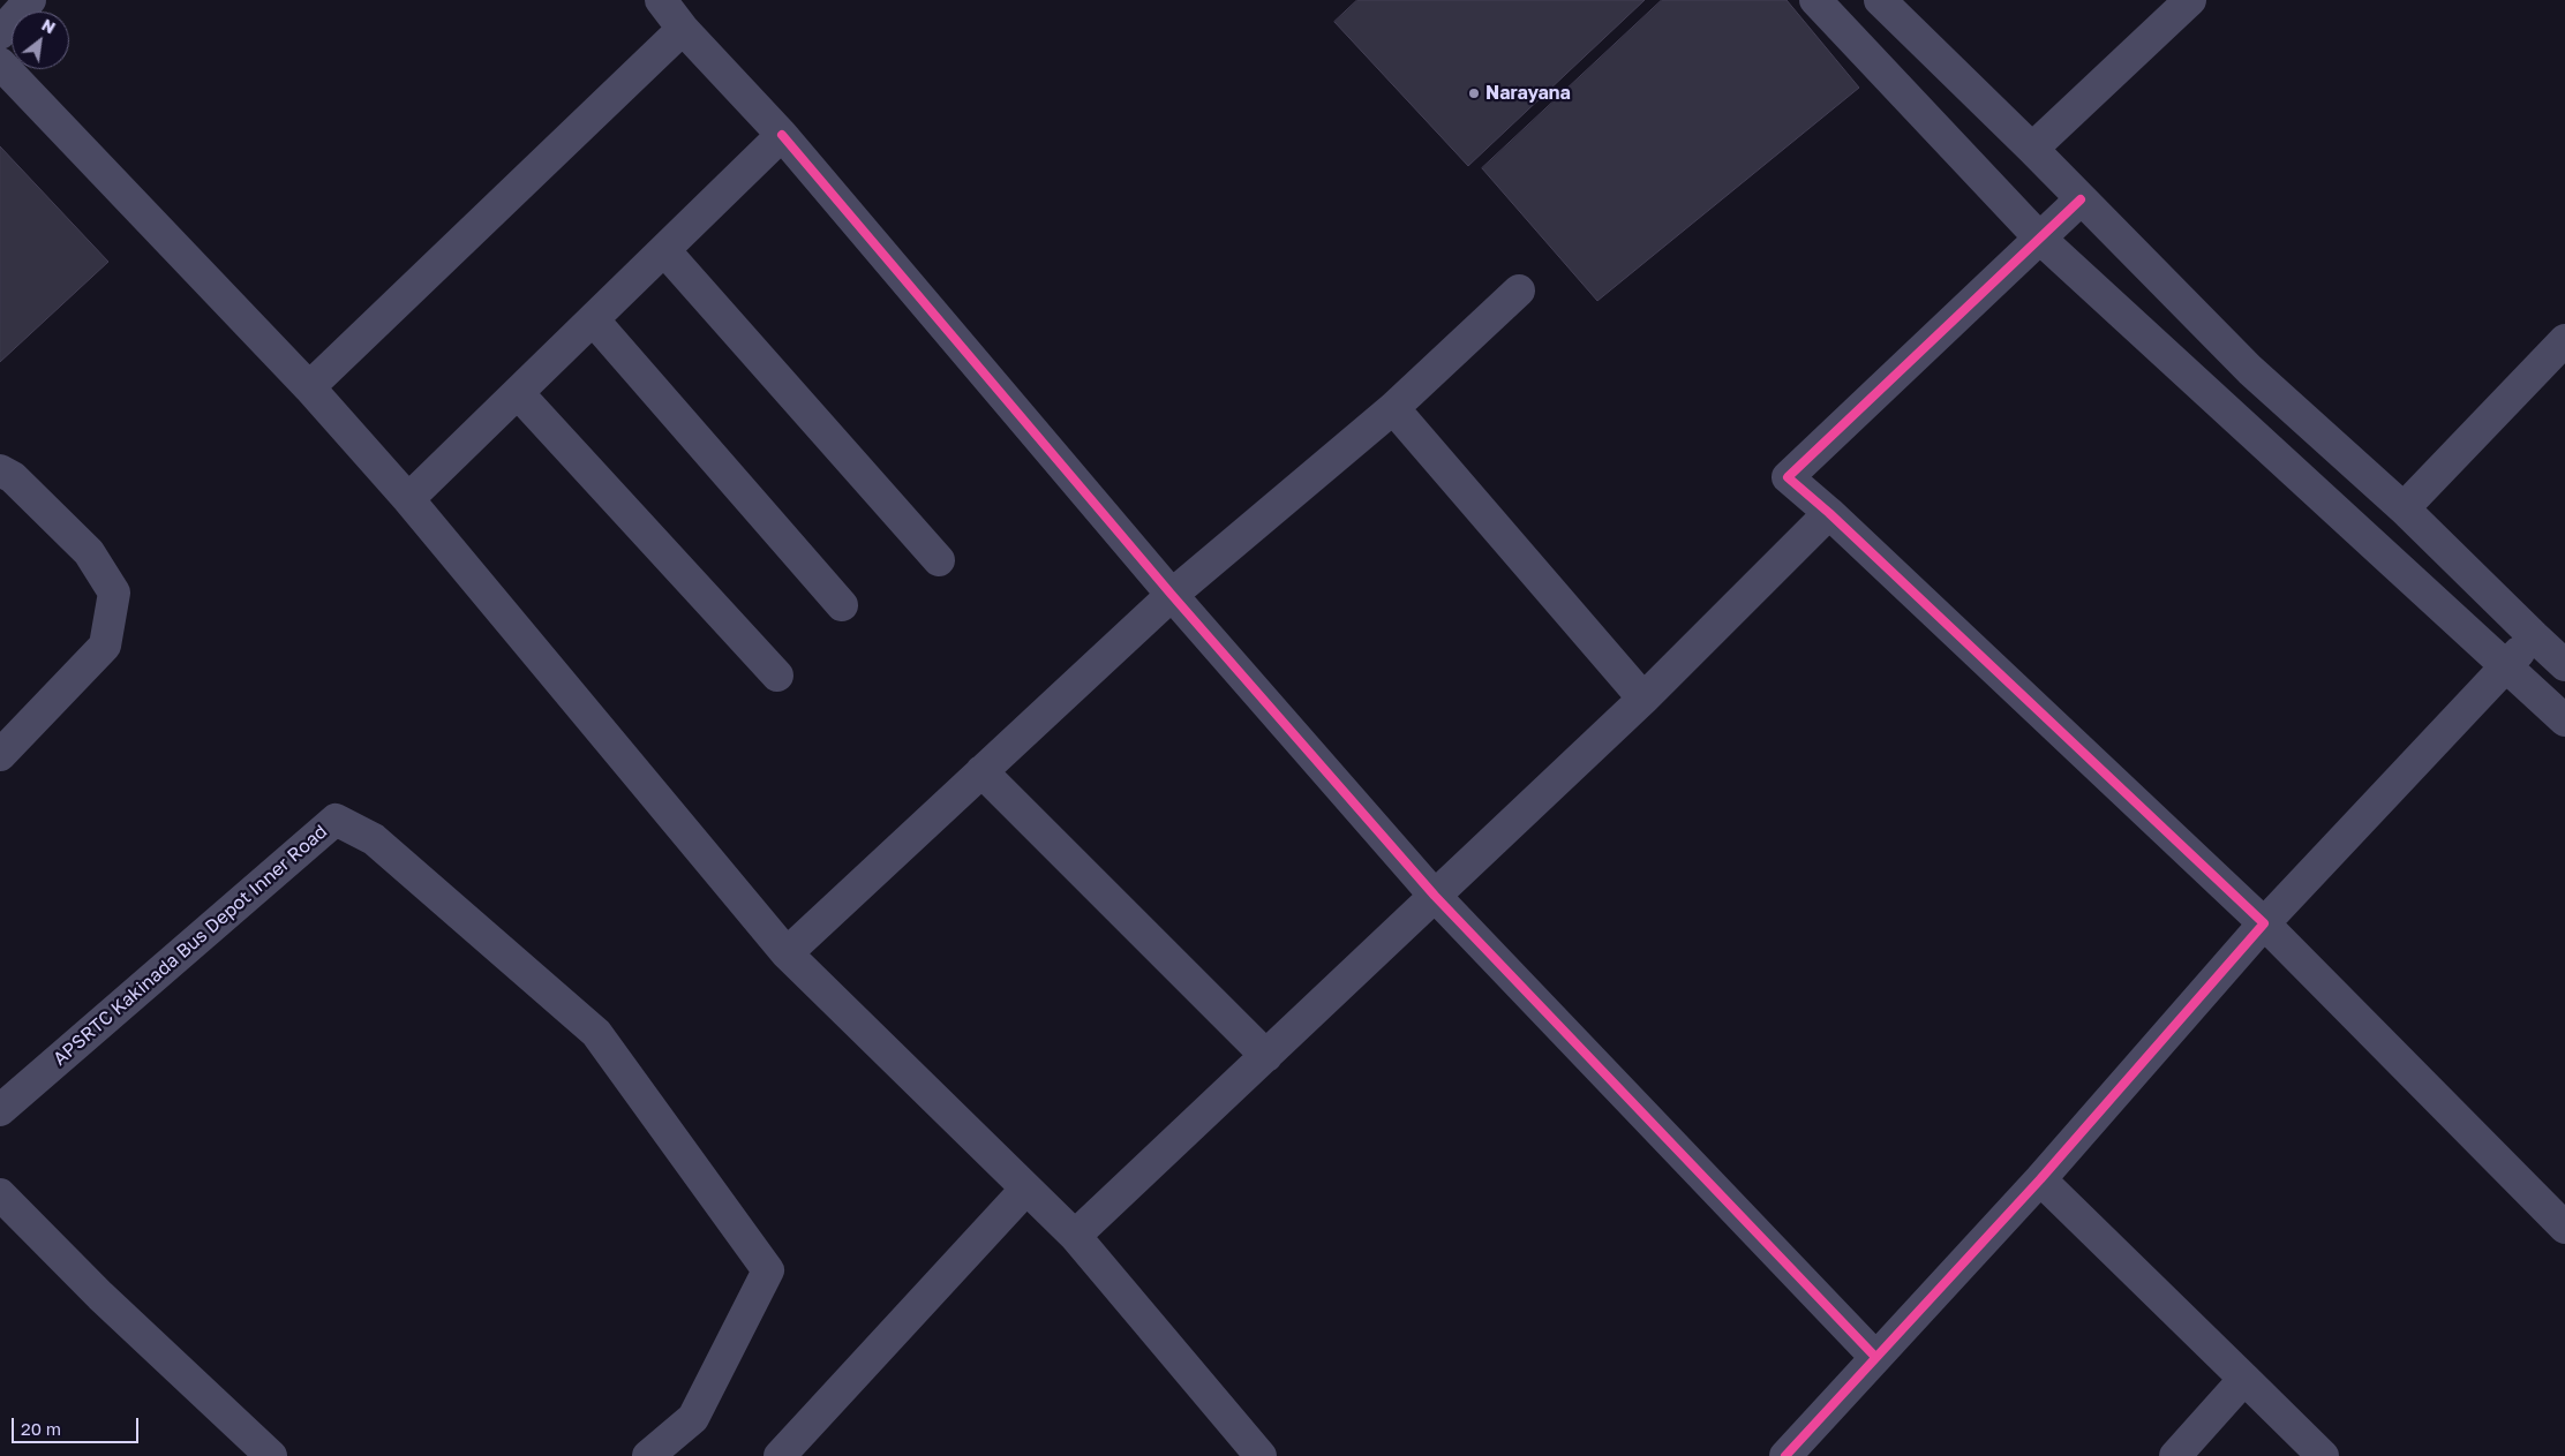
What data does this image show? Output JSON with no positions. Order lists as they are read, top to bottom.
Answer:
{
  "streets": {
    "street": ["APSRTC Kakinada Bus Depot Inner Road"]
  },
  "places": ["Narayana"],
  "scale_bar": "20 m",
  "north": "top right"
}
